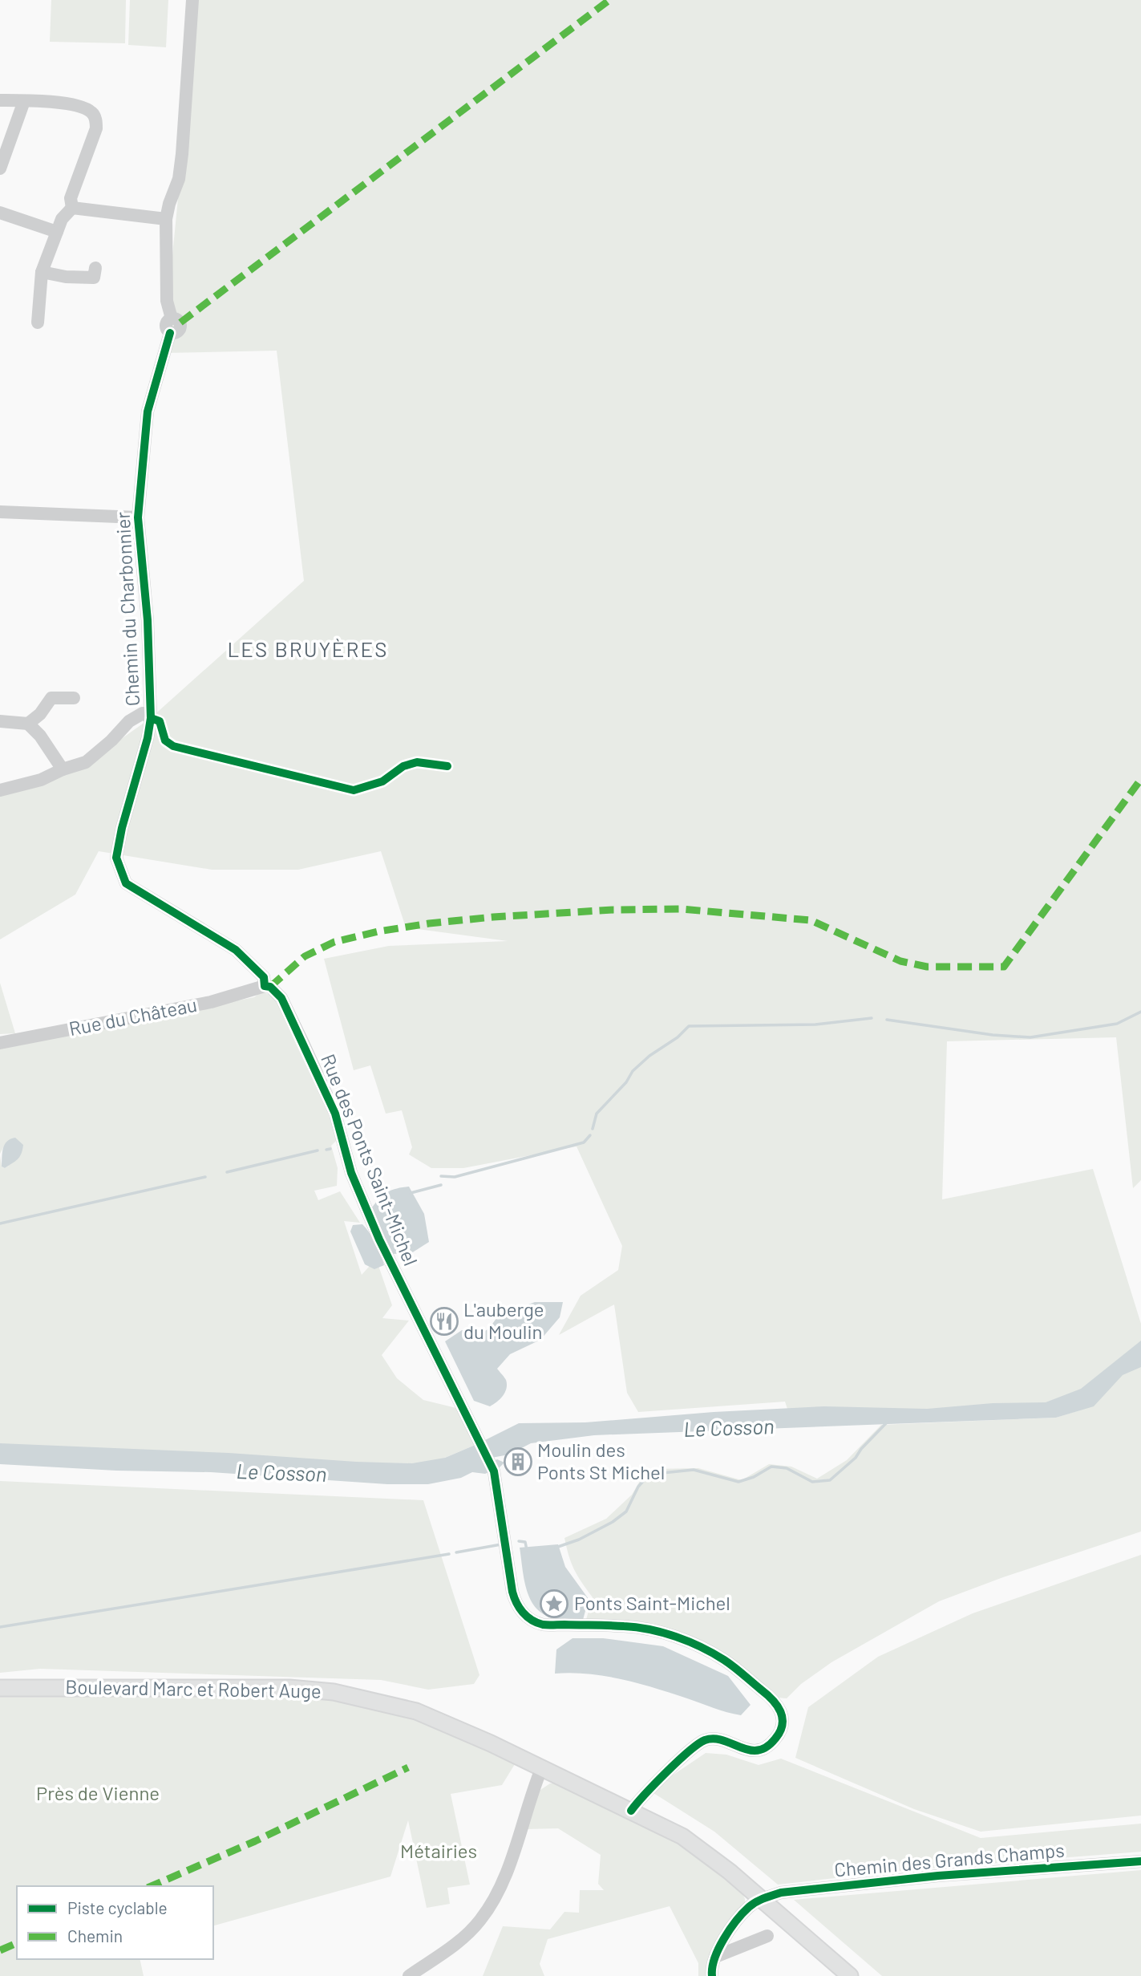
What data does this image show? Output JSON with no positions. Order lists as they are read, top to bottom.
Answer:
{
  "streets": {
    "main road": ["Boulevard Marc et Robert Auge"],
    "street": [
      "Chemin du Charbonnier",
      "Rue du Château",
      "Rue des Ponts Saint-Michel",
      "Chemin des Grands Champs"
    ]
  },
  "crossings": [
    ["Chemin du Charbonnier", "Rue du Château"],
    ["Chemin du Charbonnier", "Rue des Ponts Saint-Michel"],
    ["Rue du Château", "Rue des Ponts Saint-Michel"],
    ["Rue des Ponts Saint-Michel", "Boulevard Marc et Robert Auge"],
    ["Boulevard Marc et Robert Auge", "Chemin des Grands Champs"]
  ],
  "districts": ["LES BRUYÈRES"],
  "water": ["Le Cosson"],
  "parks": ["Près de Vienne", "Métairies"],
  "places": {
    "restaurant": ["L'auberge du Moulin"],
    "building": ["Moulin des Ponts St Michel"],
    "place": ["Ponts Saint-Michel"]
  },
  "legend": ["Piste cyclable", "Chemin"]
}
